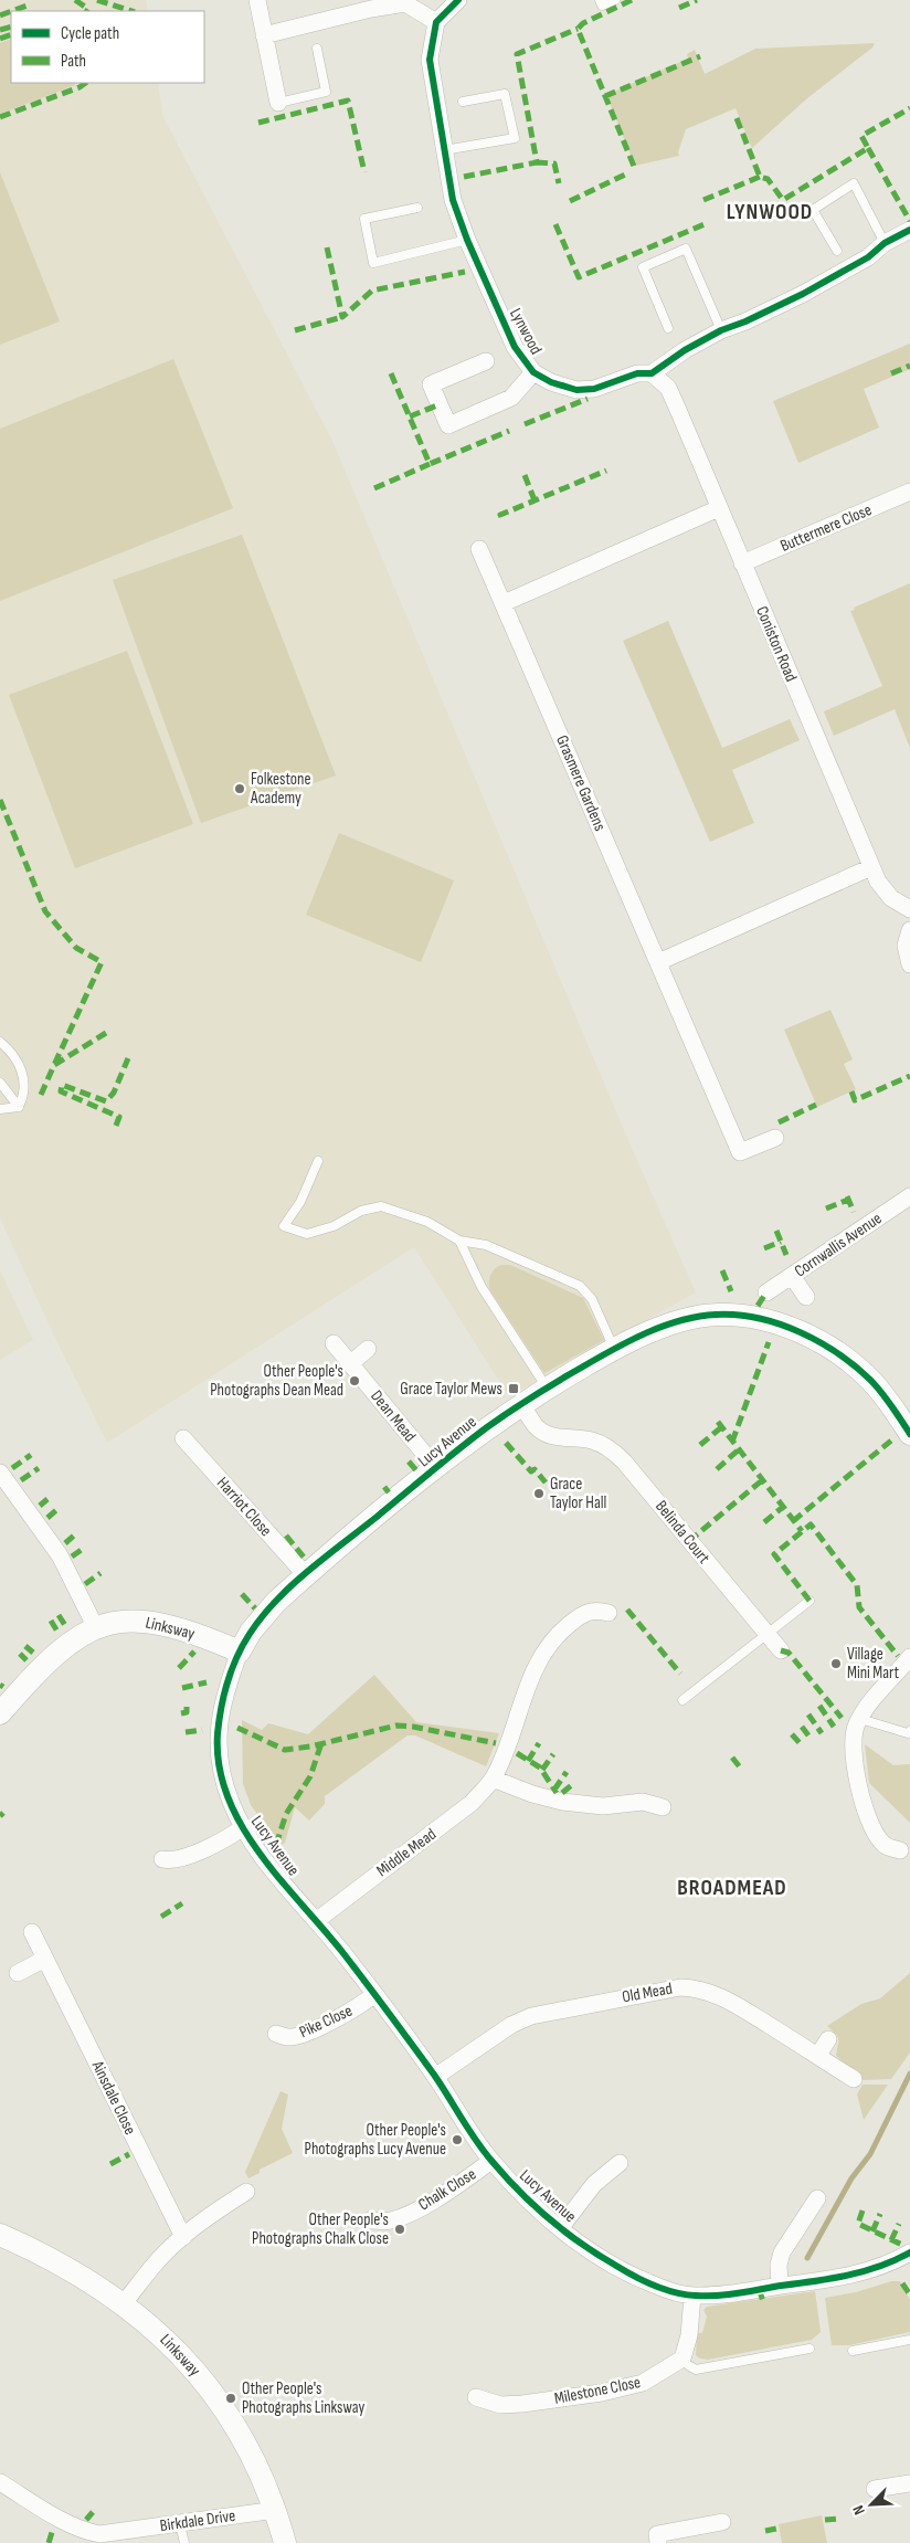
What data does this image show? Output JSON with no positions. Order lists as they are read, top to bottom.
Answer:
{
  "streets": {
    "street": [
      "Lynwood",
      "Buttermere Close",
      "Coniston Road",
      "Grasmere Gardens",
      "Cornwallis Avenue",
      "Dean Mead",
      "Lucy Avenue",
      "Harriot Close",
      "Belinda Court",
      "Linksway",
      "Middle Mead",
      "Old Mead",
      "Pike Close",
      "Ainsdale Close",
      "Chalk Close",
      "Milestone Close",
      "Birkdale Drive"
    ]
  },
  "crossings": [
    ["Lynwood", "Coniston Road"],
    ["Buttermere Close", "Coniston Road"],
    ["Dean Mead", "Lucy Avenue"],
    ["Lucy Avenue", "Harriot Close"],
    ["Lucy Avenue", "Belinda Court"],
    ["Lucy Avenue", "Linksway"],
    ["Lucy Avenue", "Middle Mead"],
    ["Lucy Avenue", "Old Mead"],
    ["Lucy Avenue", "Pike Close"],
    ["Lucy Avenue", "Chalk Close"],
    ["Linksway", "Birkdale Drive"]
  ],
  "districts": ["LYNWOOD", "BROADMEAD"],
  "places": {
    "other": [
      "Folkestone Academy",
      "Other People's Photographs Dean Mead",
      "Grace Taylor Hall",
      "Village Mini Mart",
      "Other People's Photographs Lucy Avenue",
      "Other People's Photographs Chalk Close",
      "Other People's Photographs Linksway"
    ],
    "transit": ["Grace Taylor Mews"]
  },
  "legend": ["Cycle path", "Path"],
  "north": "bottom left"
}
